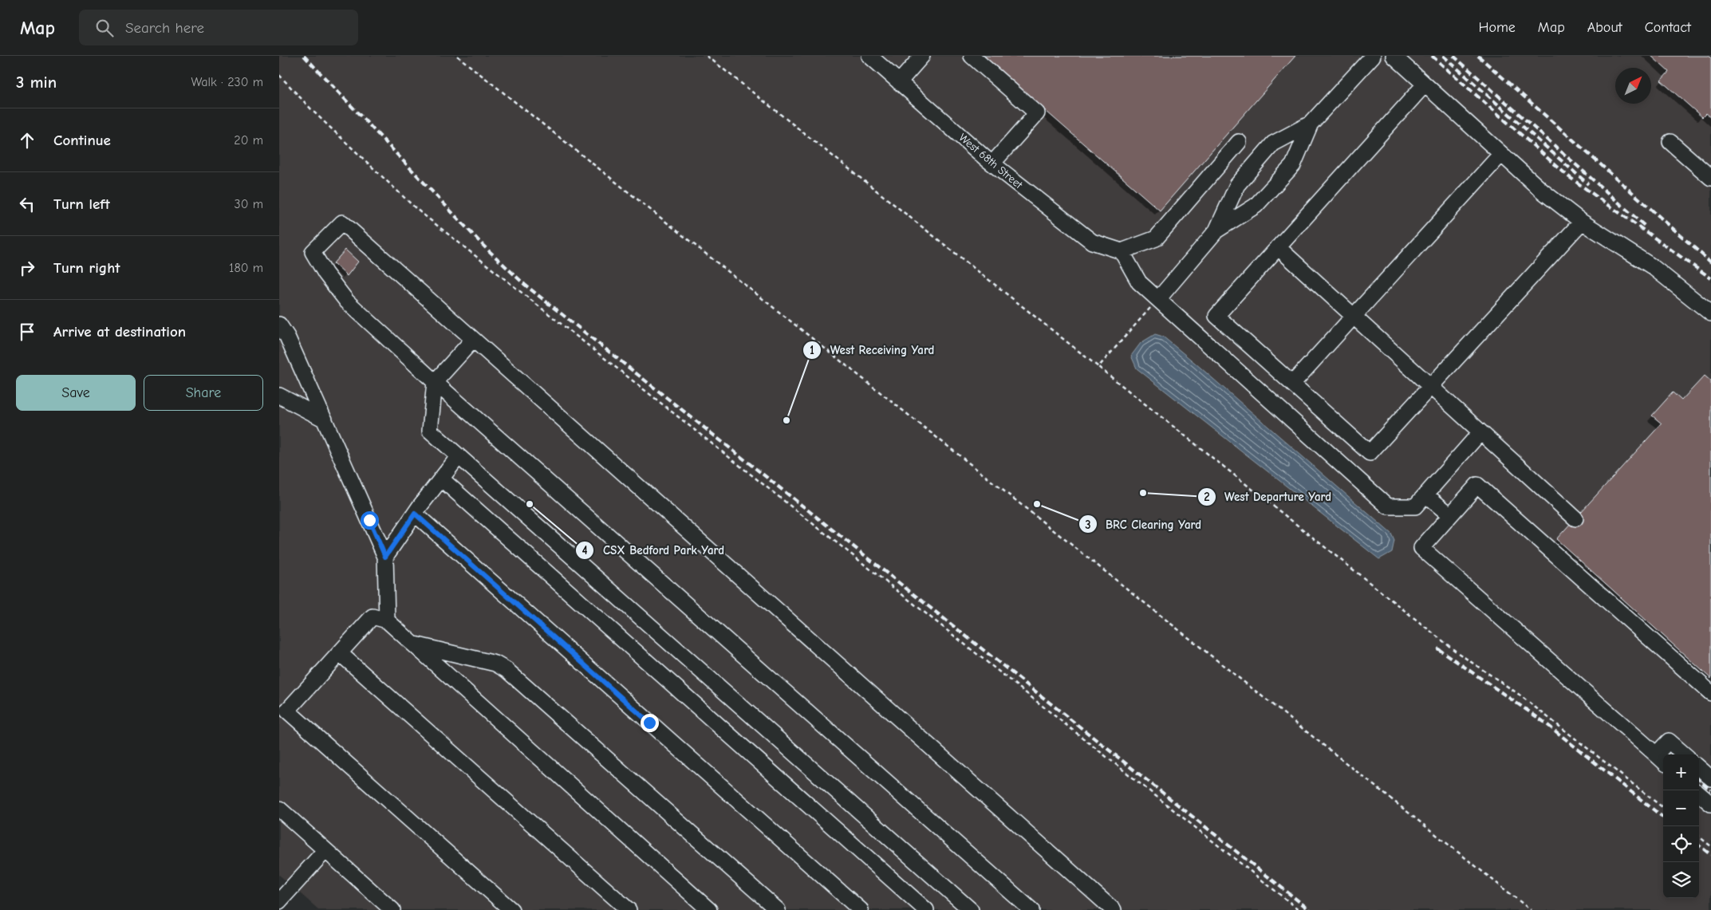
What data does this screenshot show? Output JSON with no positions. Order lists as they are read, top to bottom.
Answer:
{
  "streets": {
    "street": ["West 68th Street"]
  },
  "places": [
    "West Receiving Yard",
    "West Departure Yard",
    "CSX Bedford Park Yard",
    "BRC Clearing Yard"
  ],
  "north": "top right",
  "page": {
    "header": "Map",
    "search": "Search here",
    "nav": [
      "Home",
      "Map",
      "About",
      "Contact"
    ],
    "heading": ["3 min", "Walk · 230 m"],
    "list": [
      ["Continue", "20 m"],
      ["Turn left", "30 m"],
      ["Turn right", "180 m"],
      "Arrive at destination"
    ],
    "buttons": ["Save", "Share"],
    "map_buttons": ["+", "−"]
  }
}
